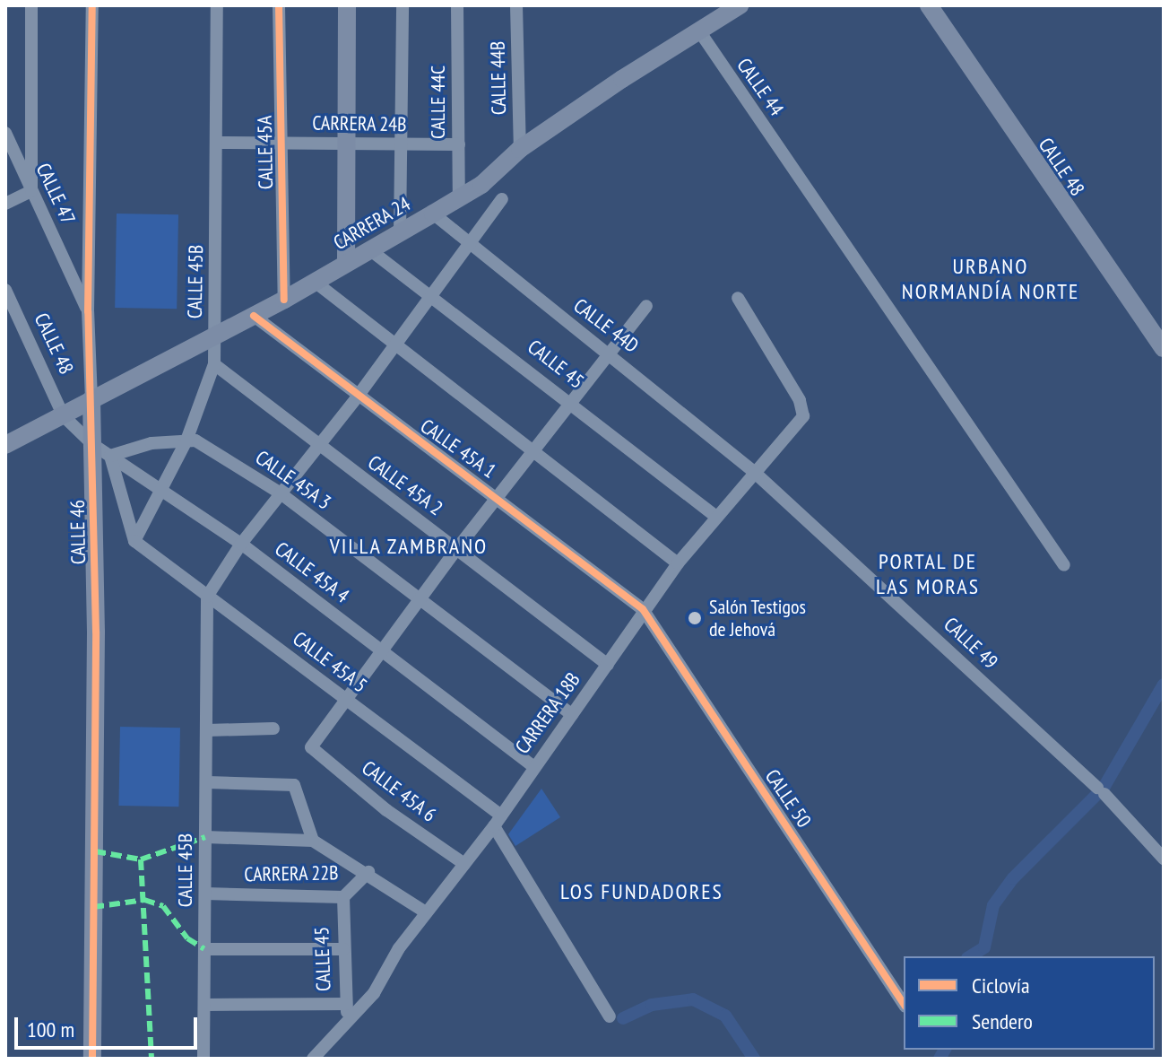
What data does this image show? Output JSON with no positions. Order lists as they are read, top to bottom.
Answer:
{
  "streets": {
    "street": [
      "CALLE 44B",
      "CALLE 44",
      "CALLE 44C",
      "CARRERA 24B",
      "CALLE 45A",
      "CALLE 48",
      "CALLE 47",
      "CARRERA 24",
      "CALLE 45B",
      "CALLE 44D",
      "CALLE 45",
      "CALLE 45A 1",
      "CALLE 45A 3",
      "CALLE 45A 2",
      "CALLE 46",
      "CALLE 45A 4",
      "CALLE 49",
      "CALLE 45A 5",
      "CARRERA 18B",
      "CALLE 45A 6",
      "CALLE 50",
      "CARRERA 22B"
    ]
  },
  "crossings": [
    ["CALLE 44B", "CARRERA 24"],
    ["CALLE 44", "CARRERA 24"],
    ["CALLE 44C", "CARRERA 24B"],
    ["CALLE 44C", "CARRERA 24"],
    ["CARRERA 24B", "CALLE 45A"],
    ["CARRERA 24B", "CALLE 45B"],
    ["CALLE 45A", "CARRERA 24"],
    ["CALLE 48", "CARRERA 24"],
    ["CALLE 48", "CALLE 45A 4"],
    ["CALLE 47", "CALLE 46"],
    ["CARRERA 24", "CALLE 45B"],
    ["CARRERA 24", "CALLE 44D"],
    ["CARRERA 24", "CALLE 45"],
    ["CARRERA 24", "CALLE 45A 1"],
    ["CARRERA 24", "CALLE 46"],
    ["CARRERA 24", "CALLE 45A 4"],
    ["CALLE 45B", "CALLE 45A 3"],
    ["CALLE 45B", "CALLE 45A 2"],
    ["CALLE 45B", "CALLE 45A 4"],
    ["CALLE 45B", "CALLE 45A 5"],
    ["CALLE 45B", "CARRERA 22B"],
    ["CALLE 44D", "CALLE 49"],
    ["CALLE 44D", "CARRERA 18B"],
    ["CALLE 45", "CARRERA 18B"],
    ["CALLE 45", "CARRERA 22B"],
    ["CALLE 45A 1", "CARRERA 18B"],
    ["CALLE 45A 1", "CALLE 50"],
    ["CALLE 45A 3", "CALLE 45A 4"],
    ["CALLE 45A 3", "CARRERA 18B"],
    ["CALLE 45A 2", "CARRERA 18B"],
    ["CALLE 46", "CALLE 45A 4"],
    ["CALLE 45A 4", "CARRERA 18B"],
    ["CALLE 49", "CARRERA 18B"],
    ["CALLE 45A 5", "CARRERA 18B"],
    ["CALLE 45A 5", "CALLE 45A 6"],
    ["CARRERA 18B", "CALLE 45A 6"],
    ["CARRERA 18B", "CALLE 50"]
  ],
  "districts": [
    "URBANO NORMANDÍA NORTE",
    "VILLA ZAMBRANO",
    "PORTAL DE LAS MORAS",
    "LOS FUNDADORES"
  ],
  "places": ["Salón Testigos de Jehová"],
  "legend": ["Ciclovía", "Sendero"],
  "scale_bar": "100 m"
}
